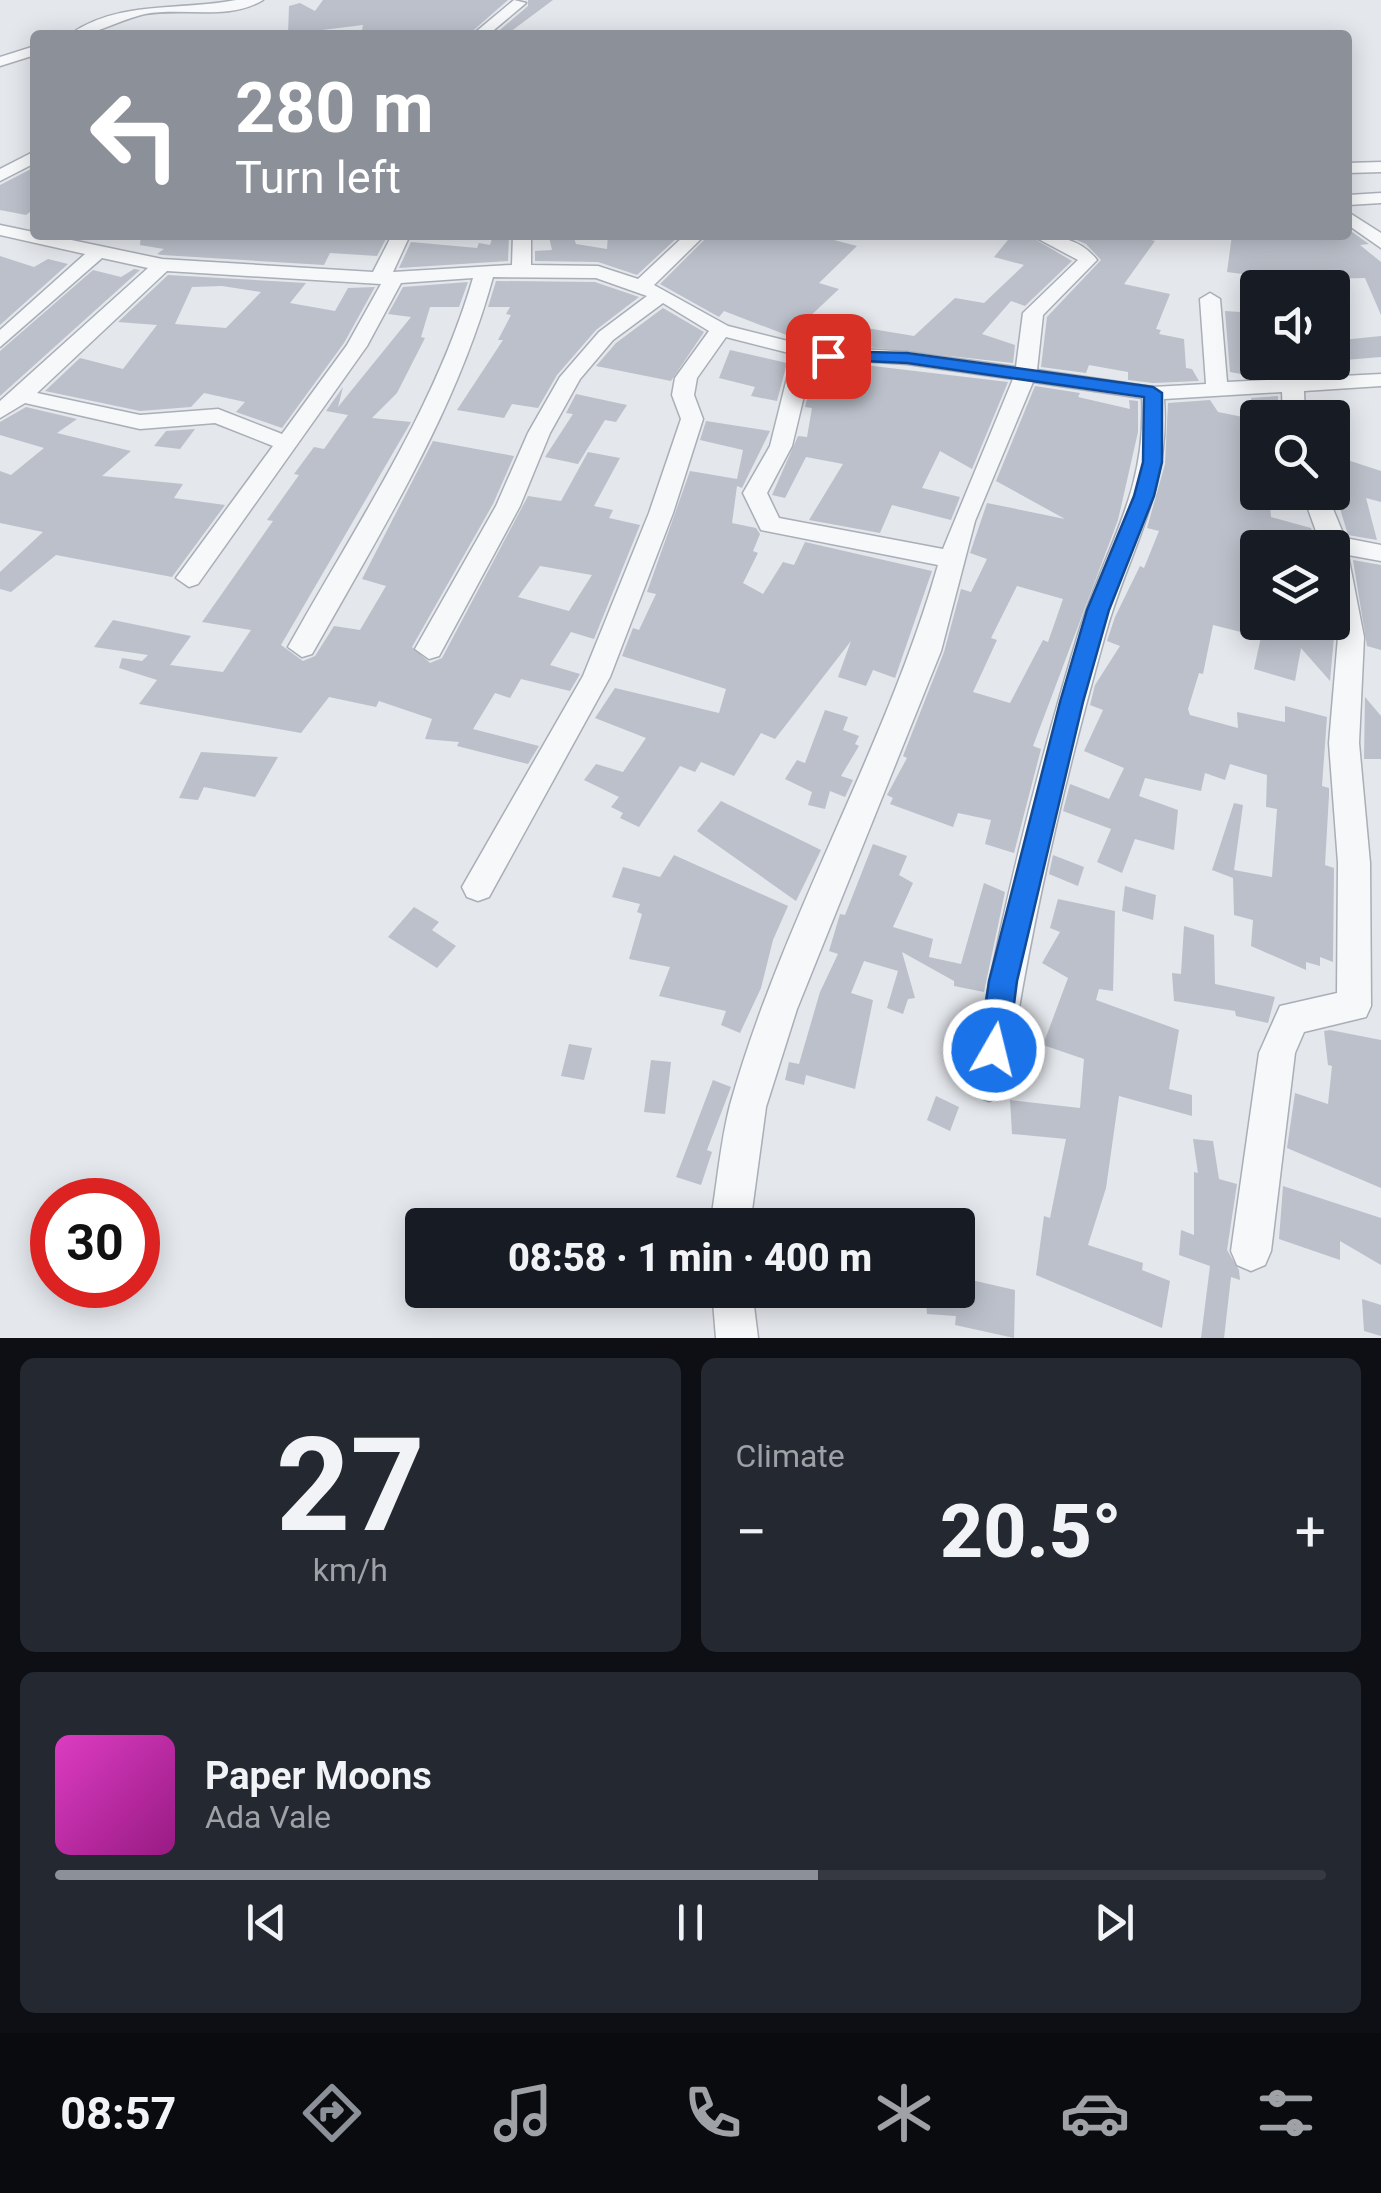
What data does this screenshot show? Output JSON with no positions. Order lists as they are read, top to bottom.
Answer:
{
  "page": {
    "turn": ["280 m", "Turn left"],
    "limit": "30",
    "trip": "08:58 · 1 min · 400 m",
    "tile": [
      ["27", "km/h"],
      "Climate"
    ],
    "heat": ["−", "20.5°", "+"],
    "song": ["Paper Moons", "Ada Vale"],
    "tabs": "08:57"
  }
}
